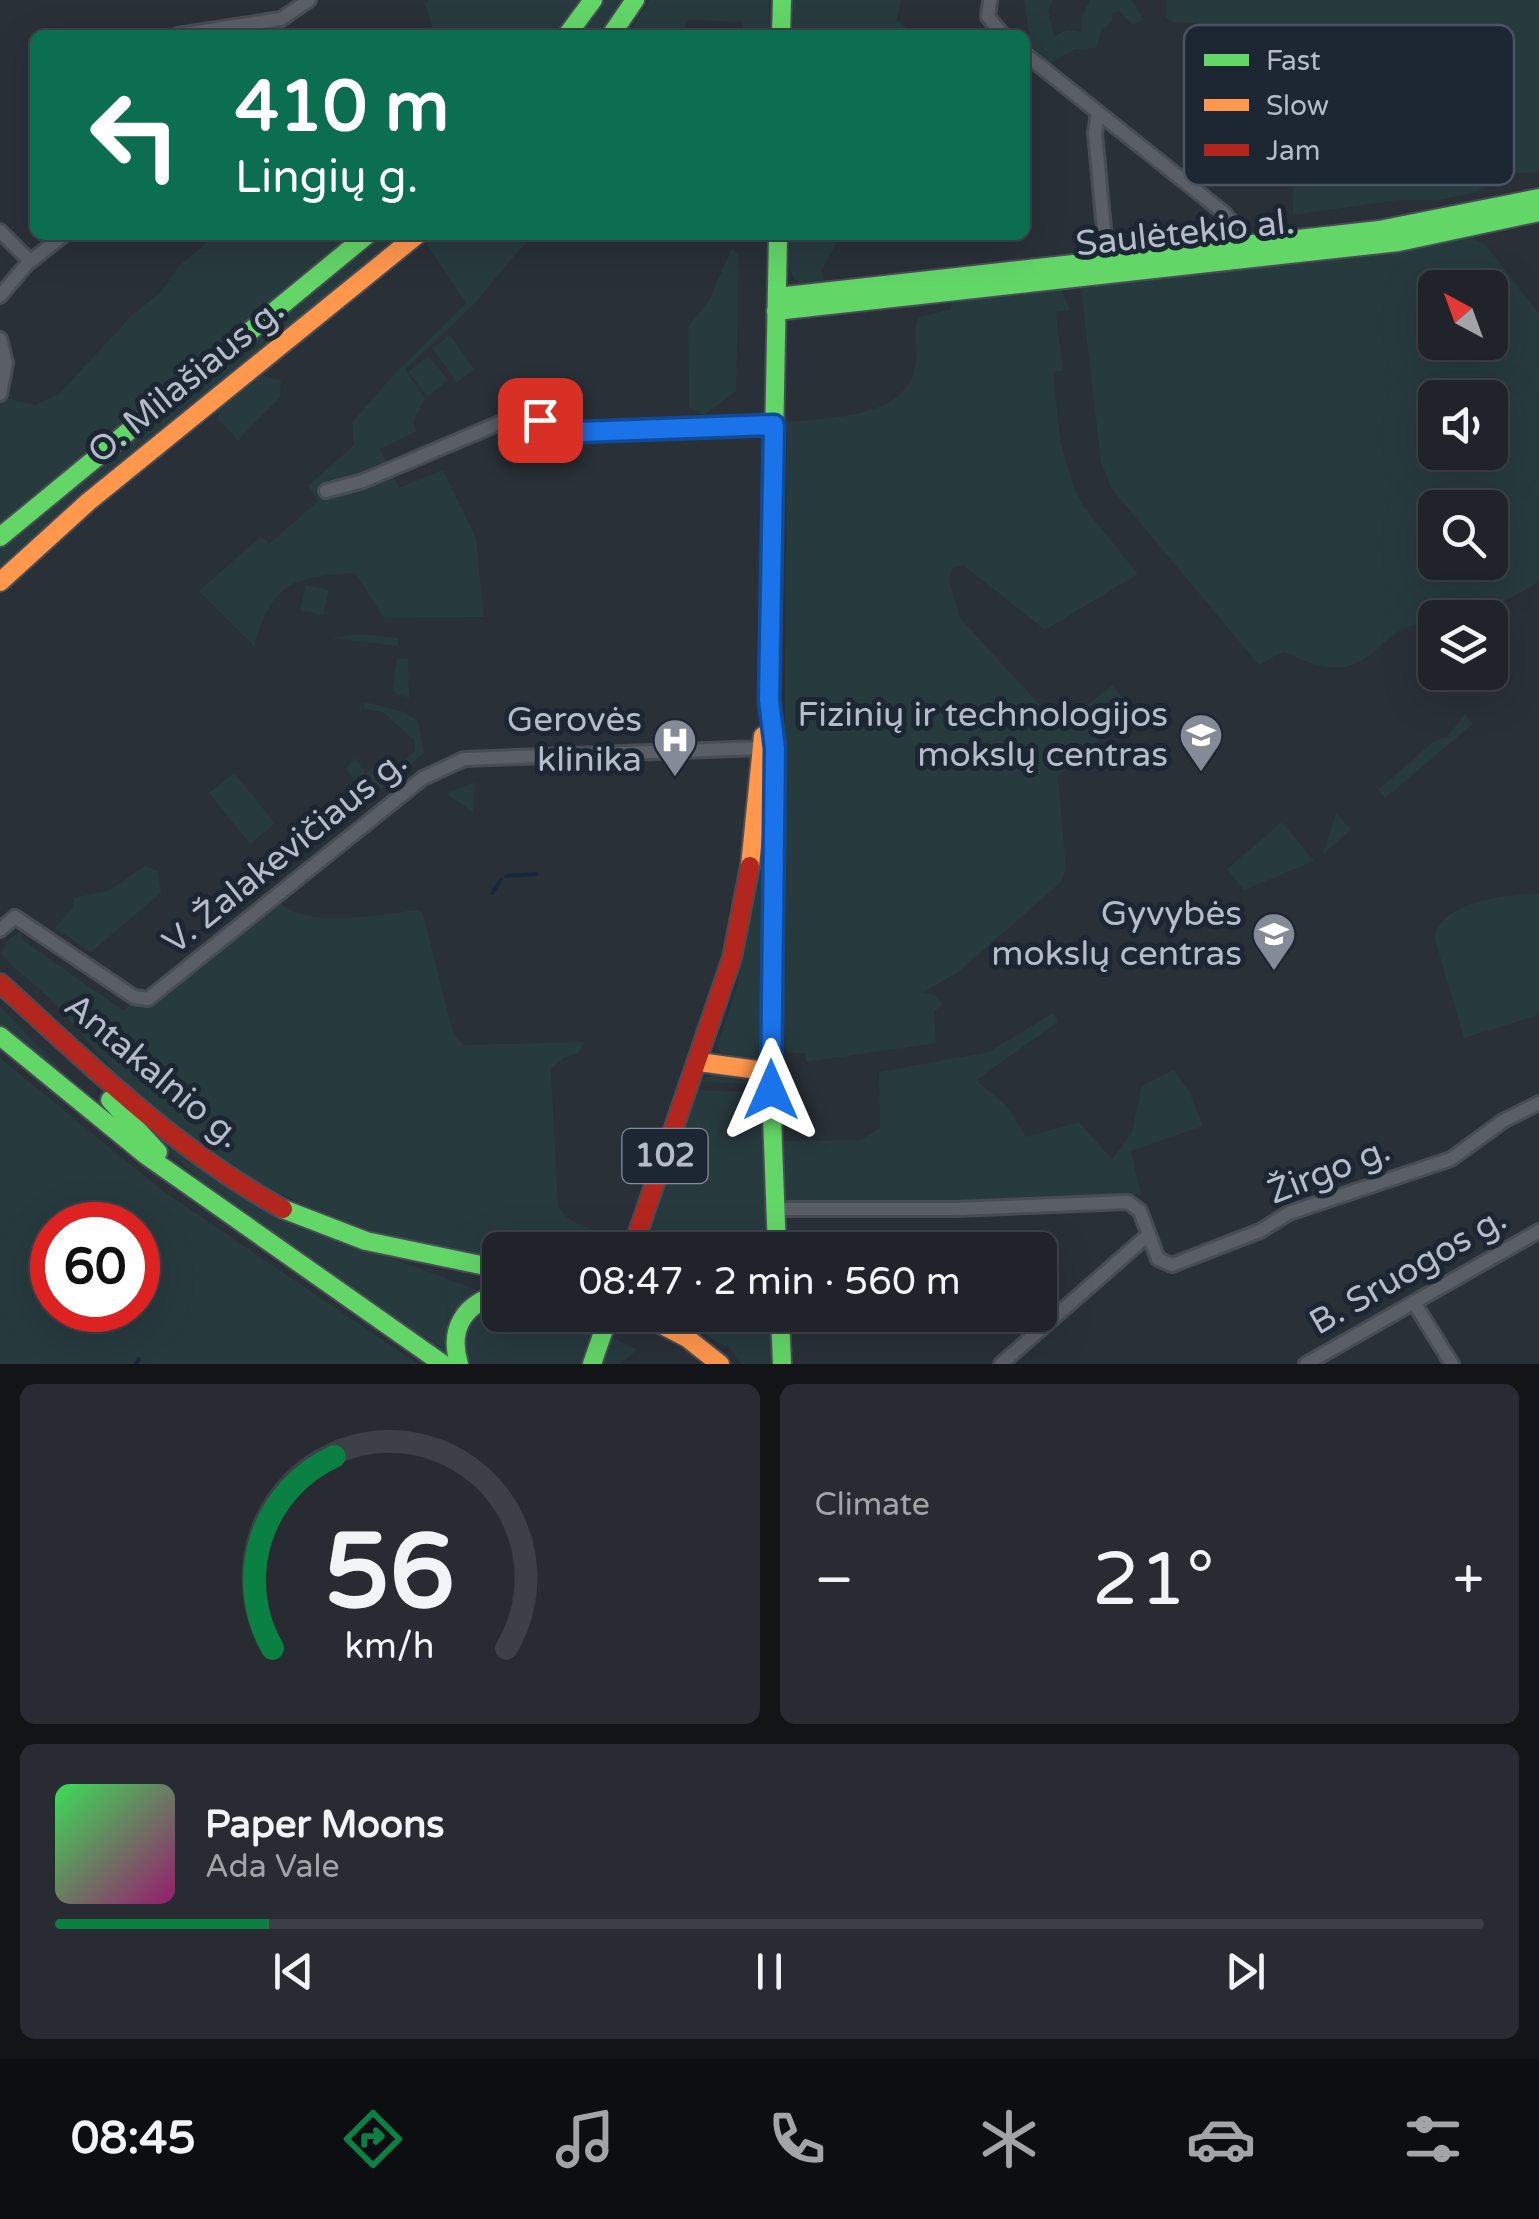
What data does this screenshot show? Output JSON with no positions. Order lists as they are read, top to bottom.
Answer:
{
  "streets": {
    "main road": [
      "Saulėtekio al.",
      "O. Milašiaus g.",
      "Antakalnio g.",
      "102"
    ],
    "street": ["V. Žalakevičiaus g.", "Žirgo g.", "B. Sruogos g."]
  },
  "crossings": [
    ["Saulėtekio al.", "102"],
    ["V. Žalakevičiaus g.", "102"],
    ["102", "Žirgo g."]
  ],
  "places": {
    "school or university": ["Fizinių ir technologijos mokslų centras", "Gyvybės mokslų centras"],
    "hospital": ["Gerovės klinika"]
  },
  "legend": ["Fast", "Slow", "Jam"],
  "north": "top left",
  "page": {
    "turn": ["410 m", "Lingių g."],
    "limit": "60",
    "trip": "08:47 · 2 min · 560 m",
    "tile": "Climate",
    "heat": ["−", "21°", "+"],
    "song": ["Paper Moons", "Ada Vale"],
    "tabs": "08:45",
    "gauge": ["56", "km/h"]
  }
}
